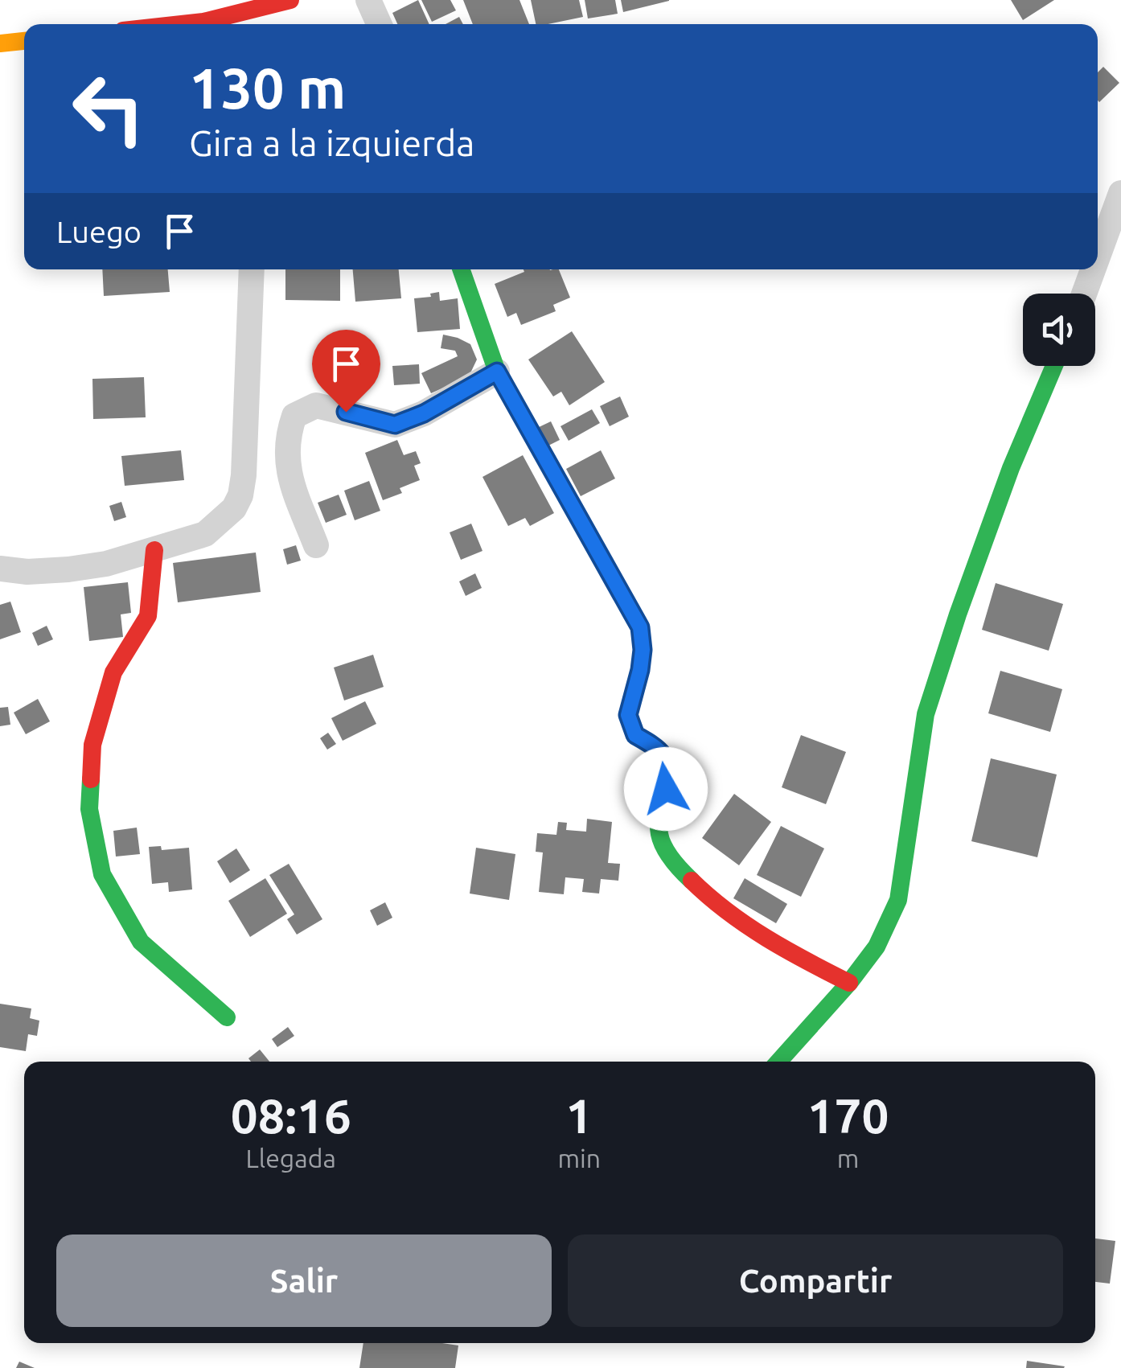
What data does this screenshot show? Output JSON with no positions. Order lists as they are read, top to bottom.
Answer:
{
  "page": {
    "turn": ["130 m", "Gira a la izquierda"],
    "then": "Luego",
    "eta": [
      "08:16",
      "Llegada",
      "1",
      "min",
      "170",
      "m"
    ],
    "buttons": ["Salir", "Compartir"]
  }
}
